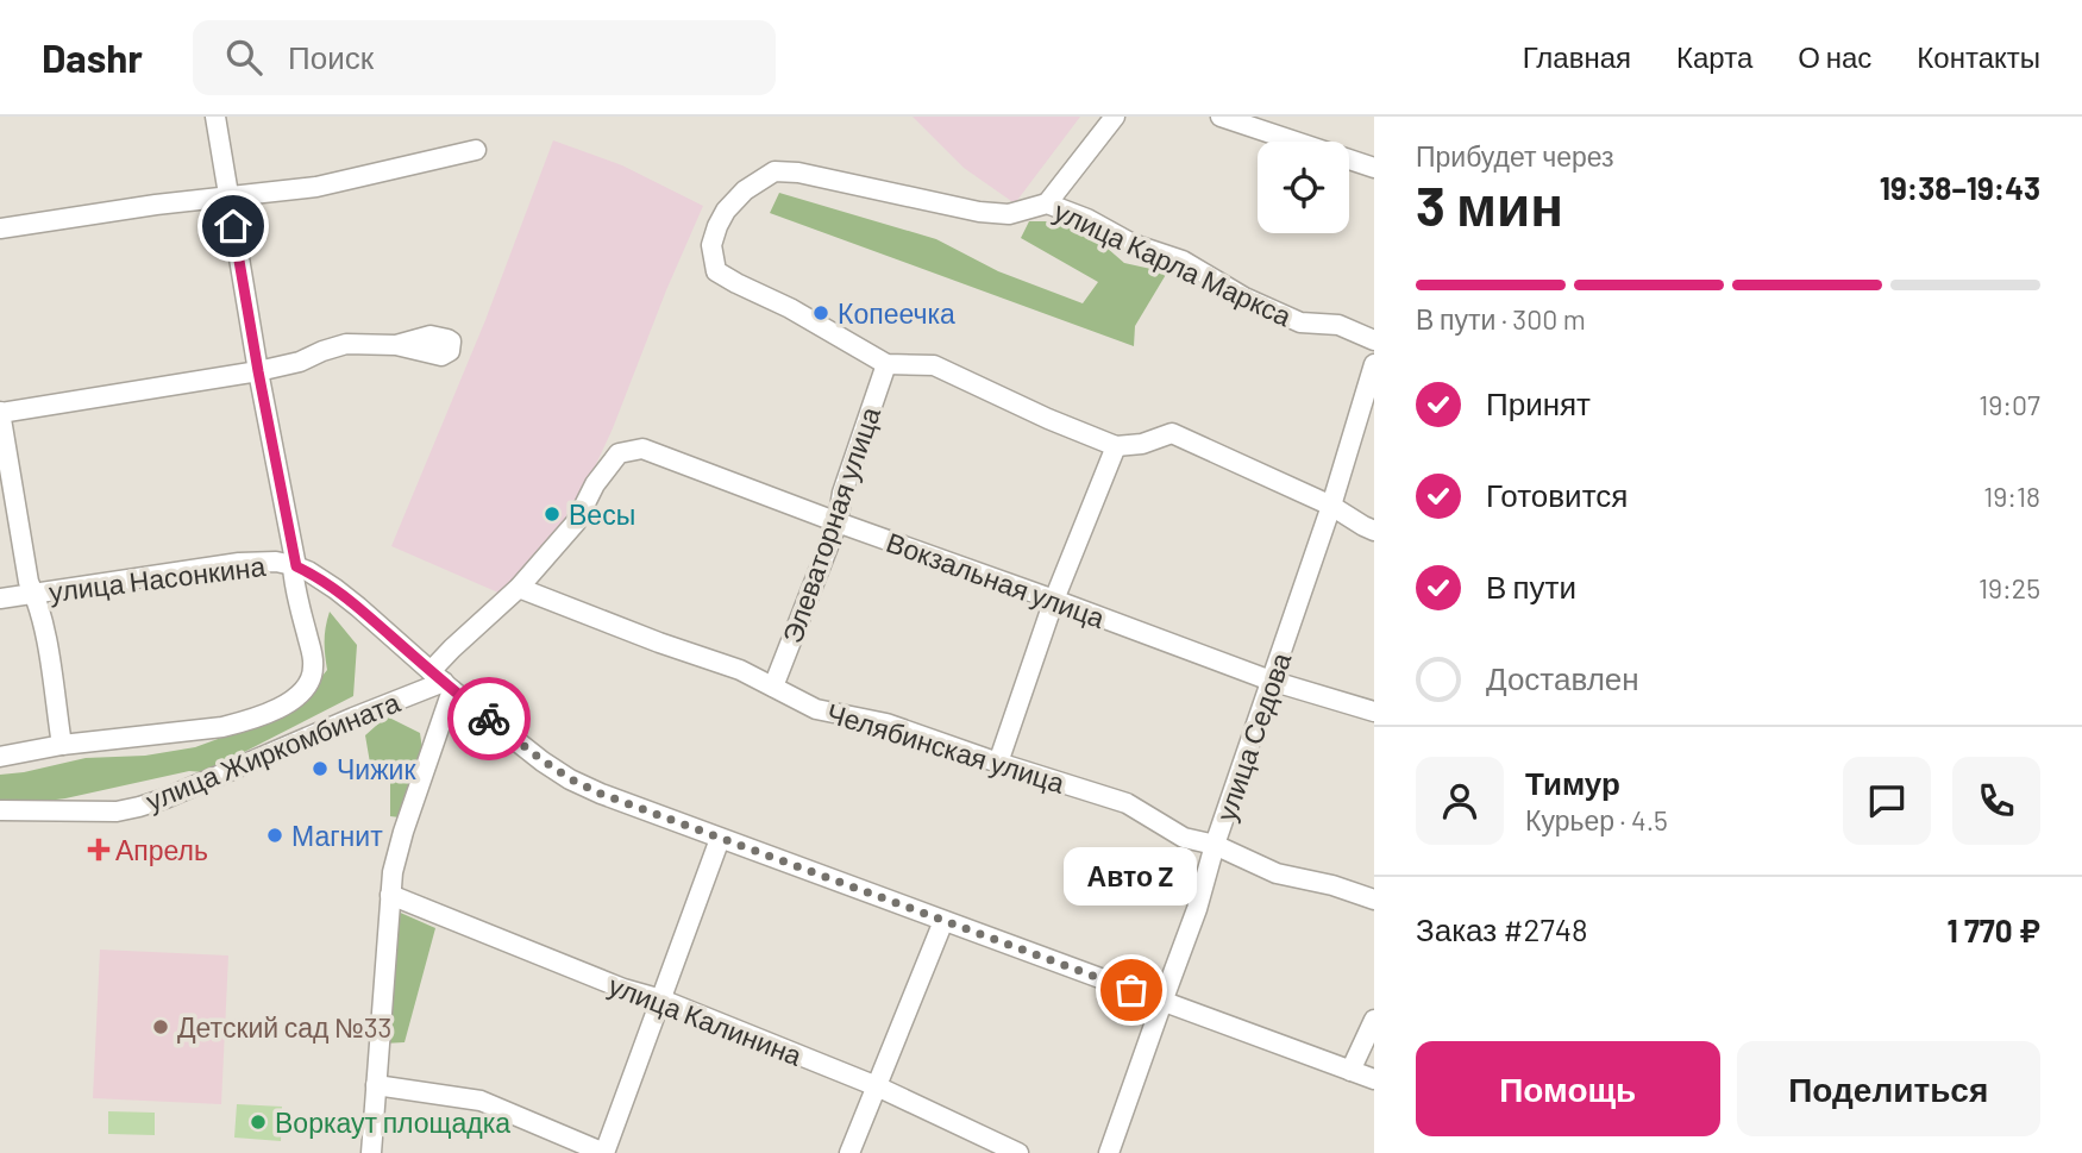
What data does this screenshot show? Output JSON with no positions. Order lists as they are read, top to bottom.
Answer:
{
  "streets": {
    "street": [
      "улица Карла Маркса",
      "Элеваторная улица",
      "улица Насонкина",
      "Вокзальная улица",
      "улица Седова",
      "Челябинская улица",
      "улица Жиркомбината",
      "улица Калинина"
    ]
  },
  "crossings": [
    ["улица Карла Маркса", "Элеваторная улица"],
    ["Элеваторная улица", "Вокзальная улица"],
    ["Элеваторная улица", "Челябинская улица"],
    ["улица Насонкина", "улица Седова"],
    ["улица Насонкина", "улица Жиркомбината"],
    ["Вокзальная улица", "улица Седова"],
    ["Вокзальная улица", "Челябинская улица"],
    ["улица Седова", "Челябинская улица"]
  ],
  "places": {
    "other": [
      "Копеечка",
      "Весы",
      "Чижик",
      "Магнит",
      "Авто Z",
      "Детский сад №33",
      "Воркаут площадка"
    ],
    "health": ["Апрель"]
  },
  "page": {
    "header": "Dashr",
    "search": "Поиск",
    "nav": [
      "Главная",
      "Карта",
      "О нас",
      "Контакты"
    ],
    "heading": ["3 мин", "Прибудет через", "19:38–19:43"],
    "panel": [
      "Тимур",
      "Курьер · 4.5",
      "Заказ #2748",
      "1 770 ₽"
    ],
    "bar": "В пути · 300 m",
    "list": [
      ["Принят", "19:07"],
      ["Готовится", "19:18"],
      ["В пути", "19:25"],
      "Доставлен"
    ],
    "bubble": "Авто Z",
    "buttons": ["Помощь", "Поделиться"]
  }
}
